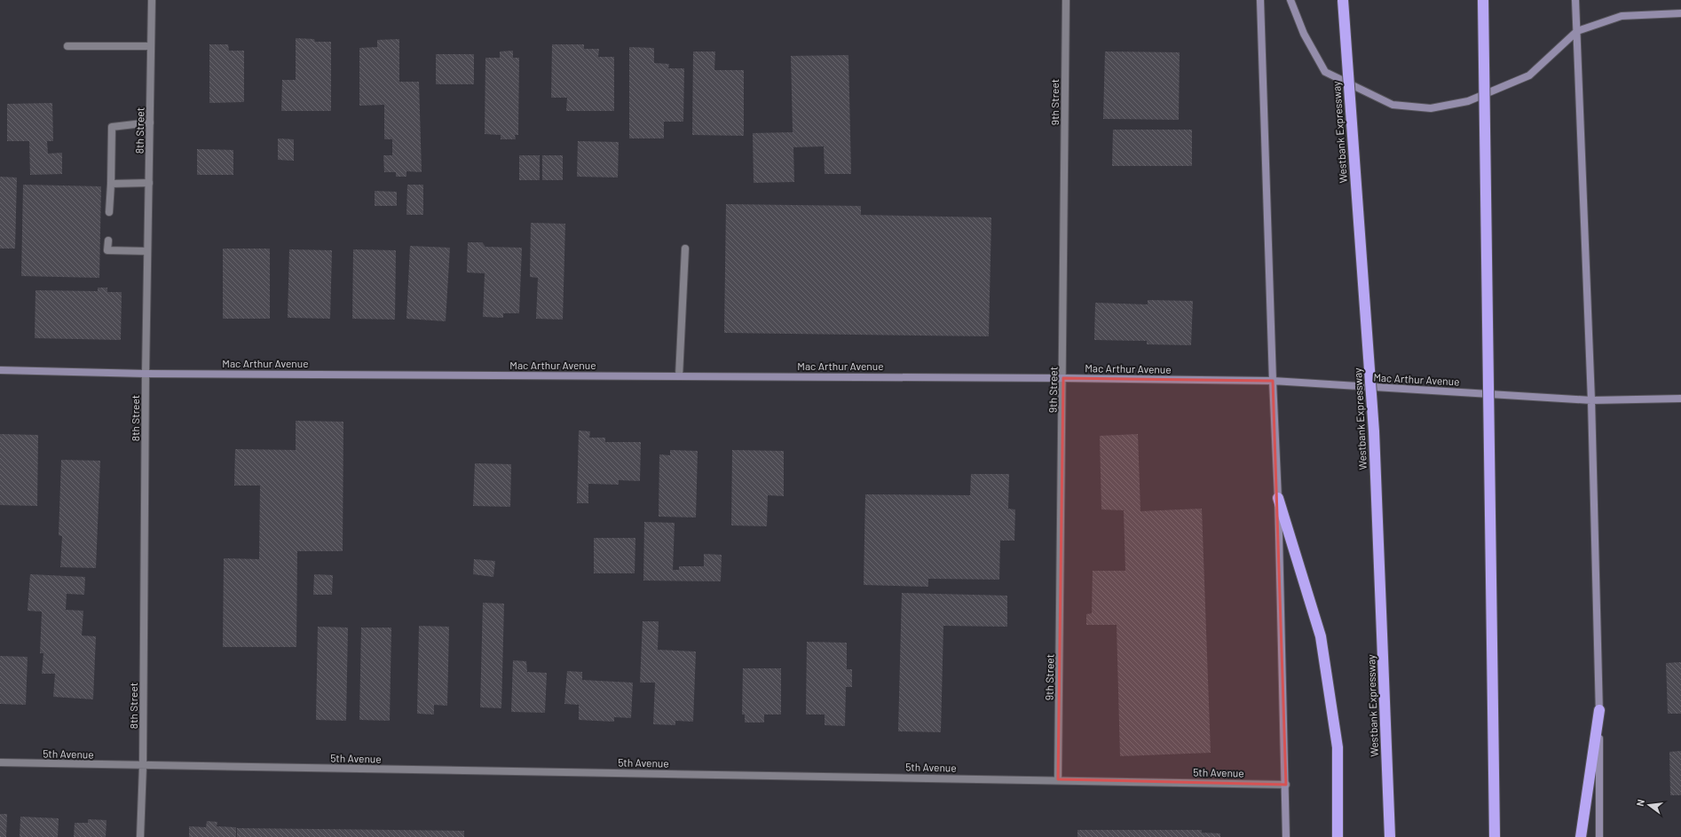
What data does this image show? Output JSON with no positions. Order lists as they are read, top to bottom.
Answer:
{
  "streets": {
    "highway": ["Westbank Expressway"],
    "main road": ["Mac Arthur Avenue"],
    "street": ["9th Street", "8th Street", "5th Avenue"]
  },
  "crossings": [
    ["9th Street", "Mac Arthur Avenue"],
    ["9th Street", "5th Avenue"],
    ["8th Street", "Mac Arthur Avenue"],
    ["8th Street", "5th Avenue"]
  ],
  "north": "left"
}
